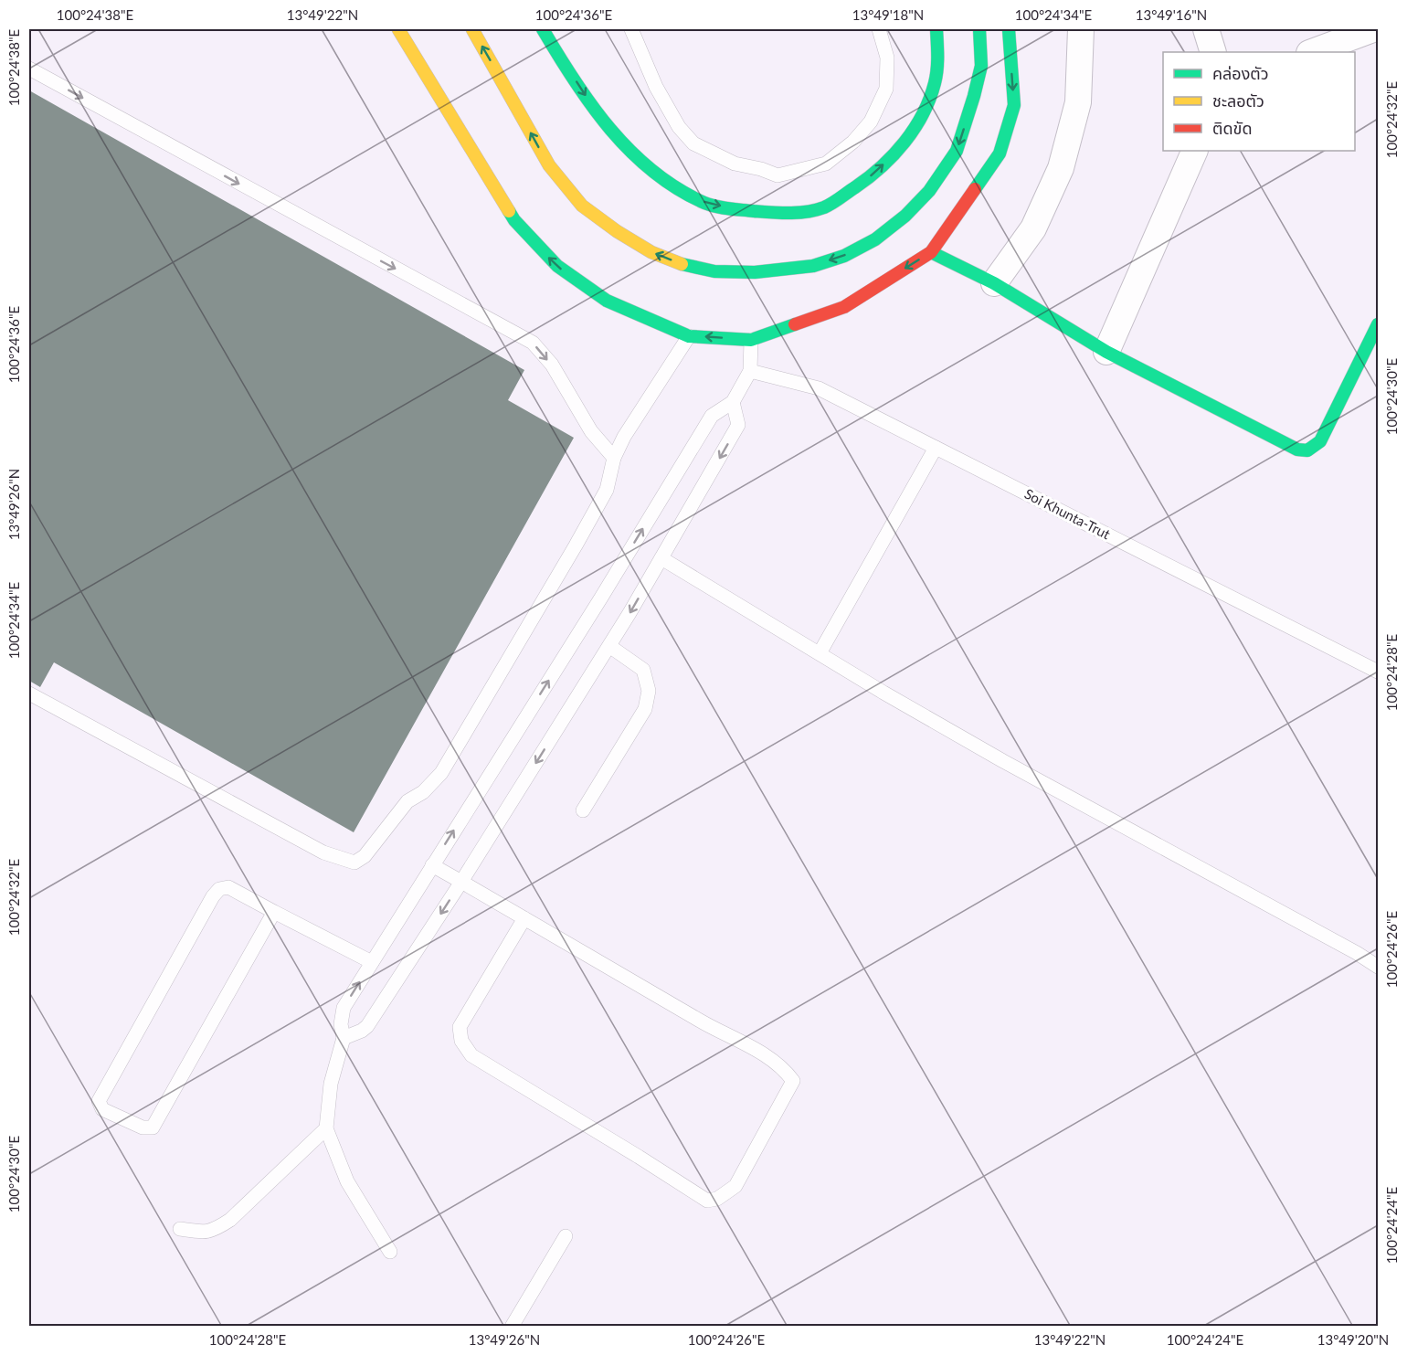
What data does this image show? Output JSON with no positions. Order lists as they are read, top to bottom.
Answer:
{
  "streets": {
    "lane": ["Soi Khunta-Trut"]
  },
  "legend": ["คล่องตัว", "ชะลอตัว", "ติดขัด"],
  "coordinates": [
    "100°24'38\"E",
    "13°49'22\"N",
    "100°24'36\"E",
    "13°49'18\"N",
    "100°24'34\"E",
    "13°49'16\"N",
    "100°24'32\"E",
    "100°24'30\"E",
    "13°49'26\"N",
    "100°24'28\"E",
    "100°24'26\"E",
    "100°24'24\"E",
    "13°49'20\"N"
  ]
}
